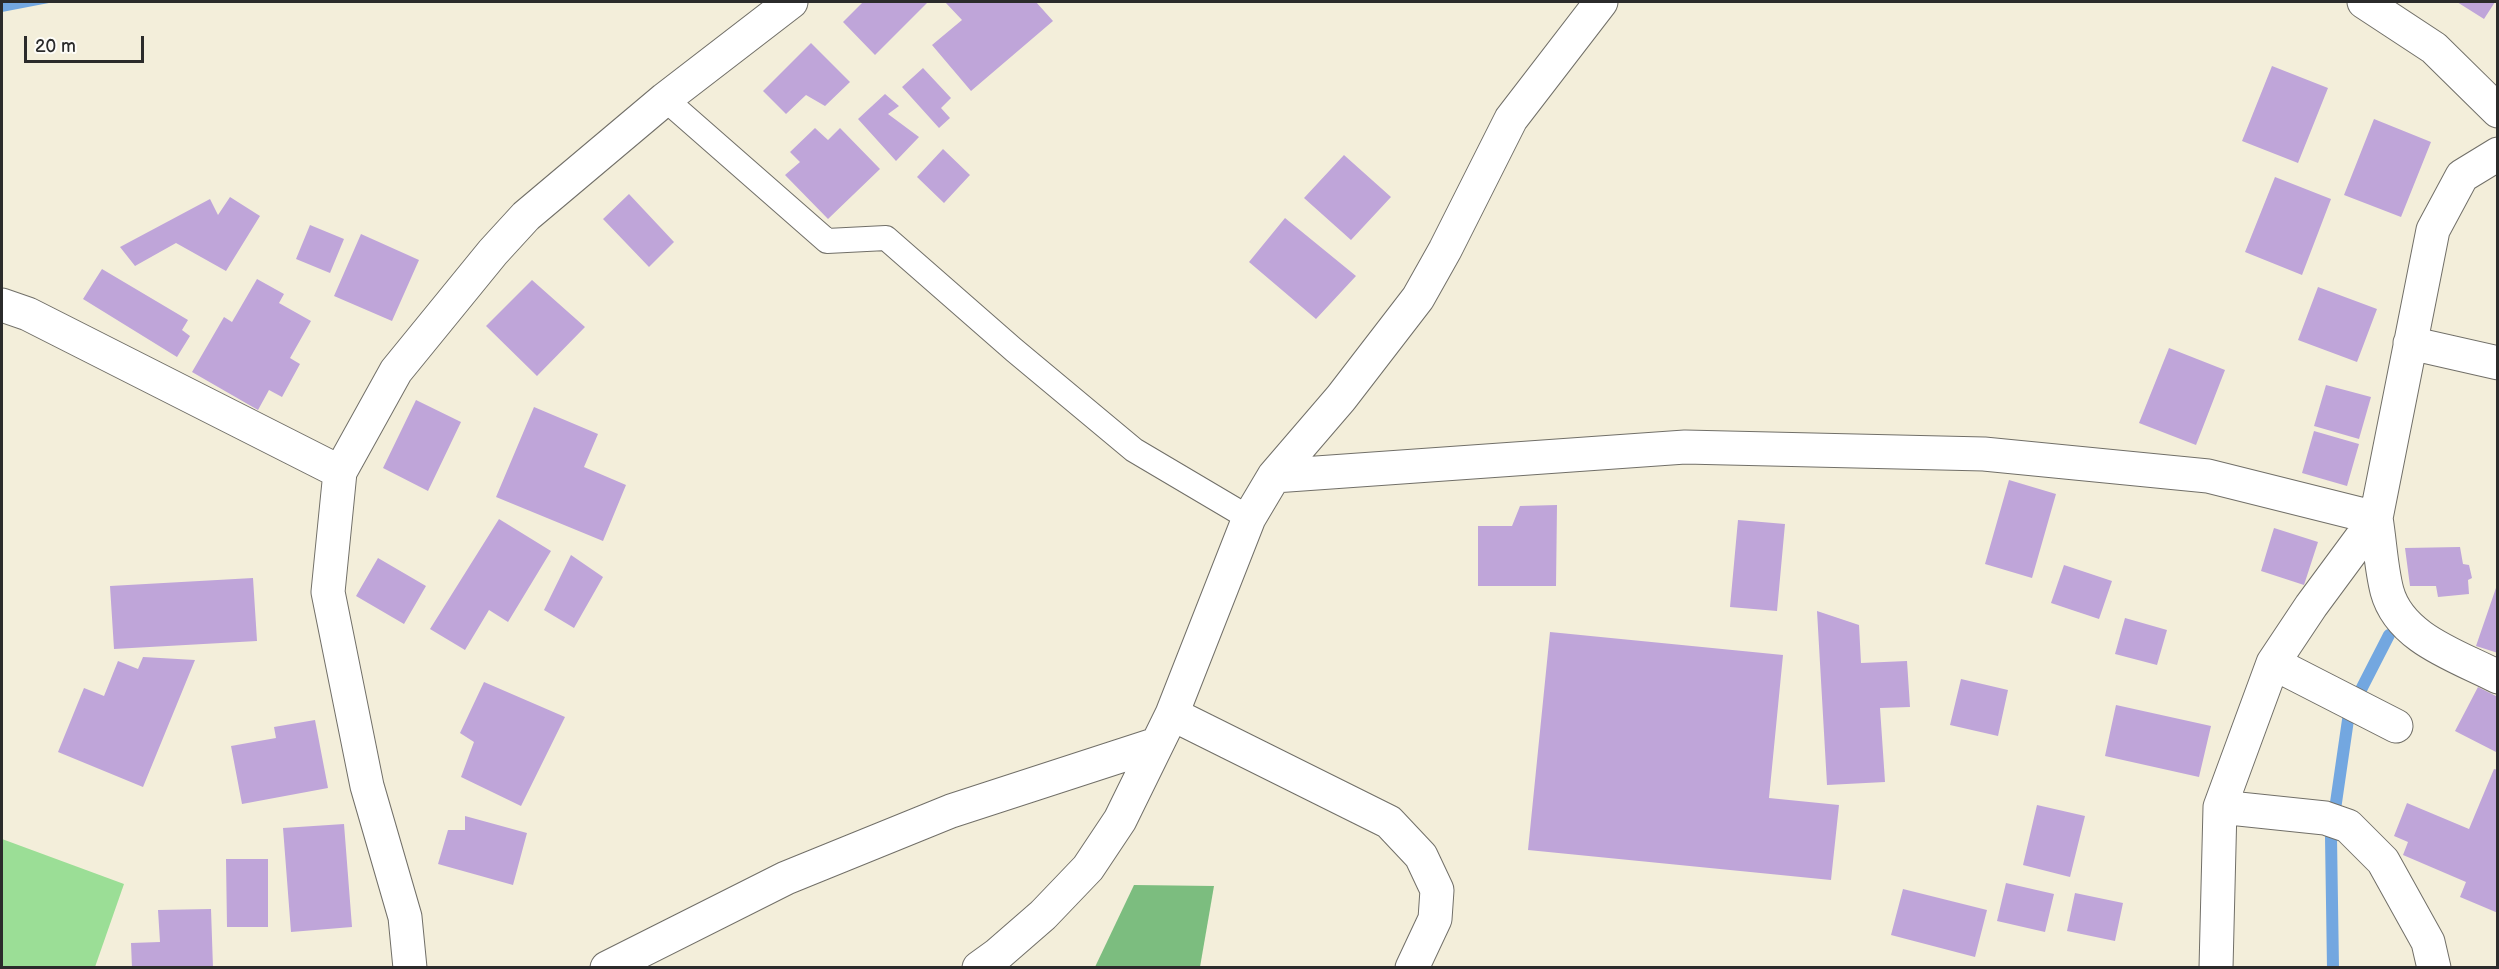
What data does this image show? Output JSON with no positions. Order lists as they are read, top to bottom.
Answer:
{
  "scale_bar": "20 m"
}
